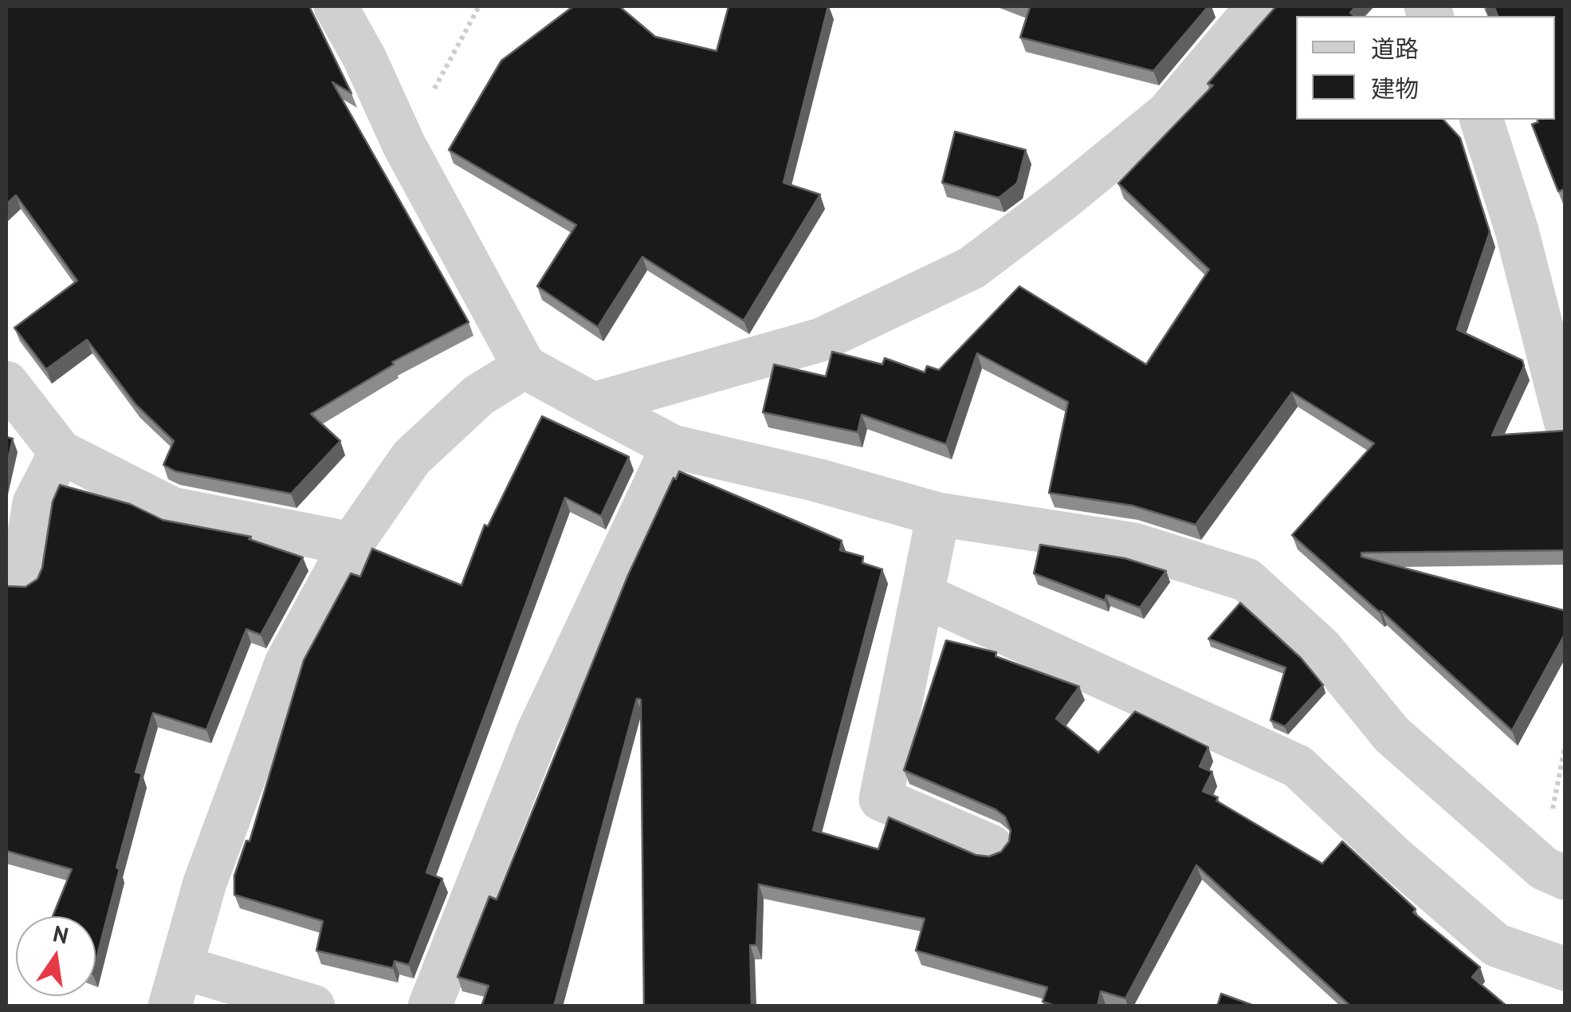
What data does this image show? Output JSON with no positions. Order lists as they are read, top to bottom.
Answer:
{
  "legend": ["道路", "建物"],
  "north": "top"
}
